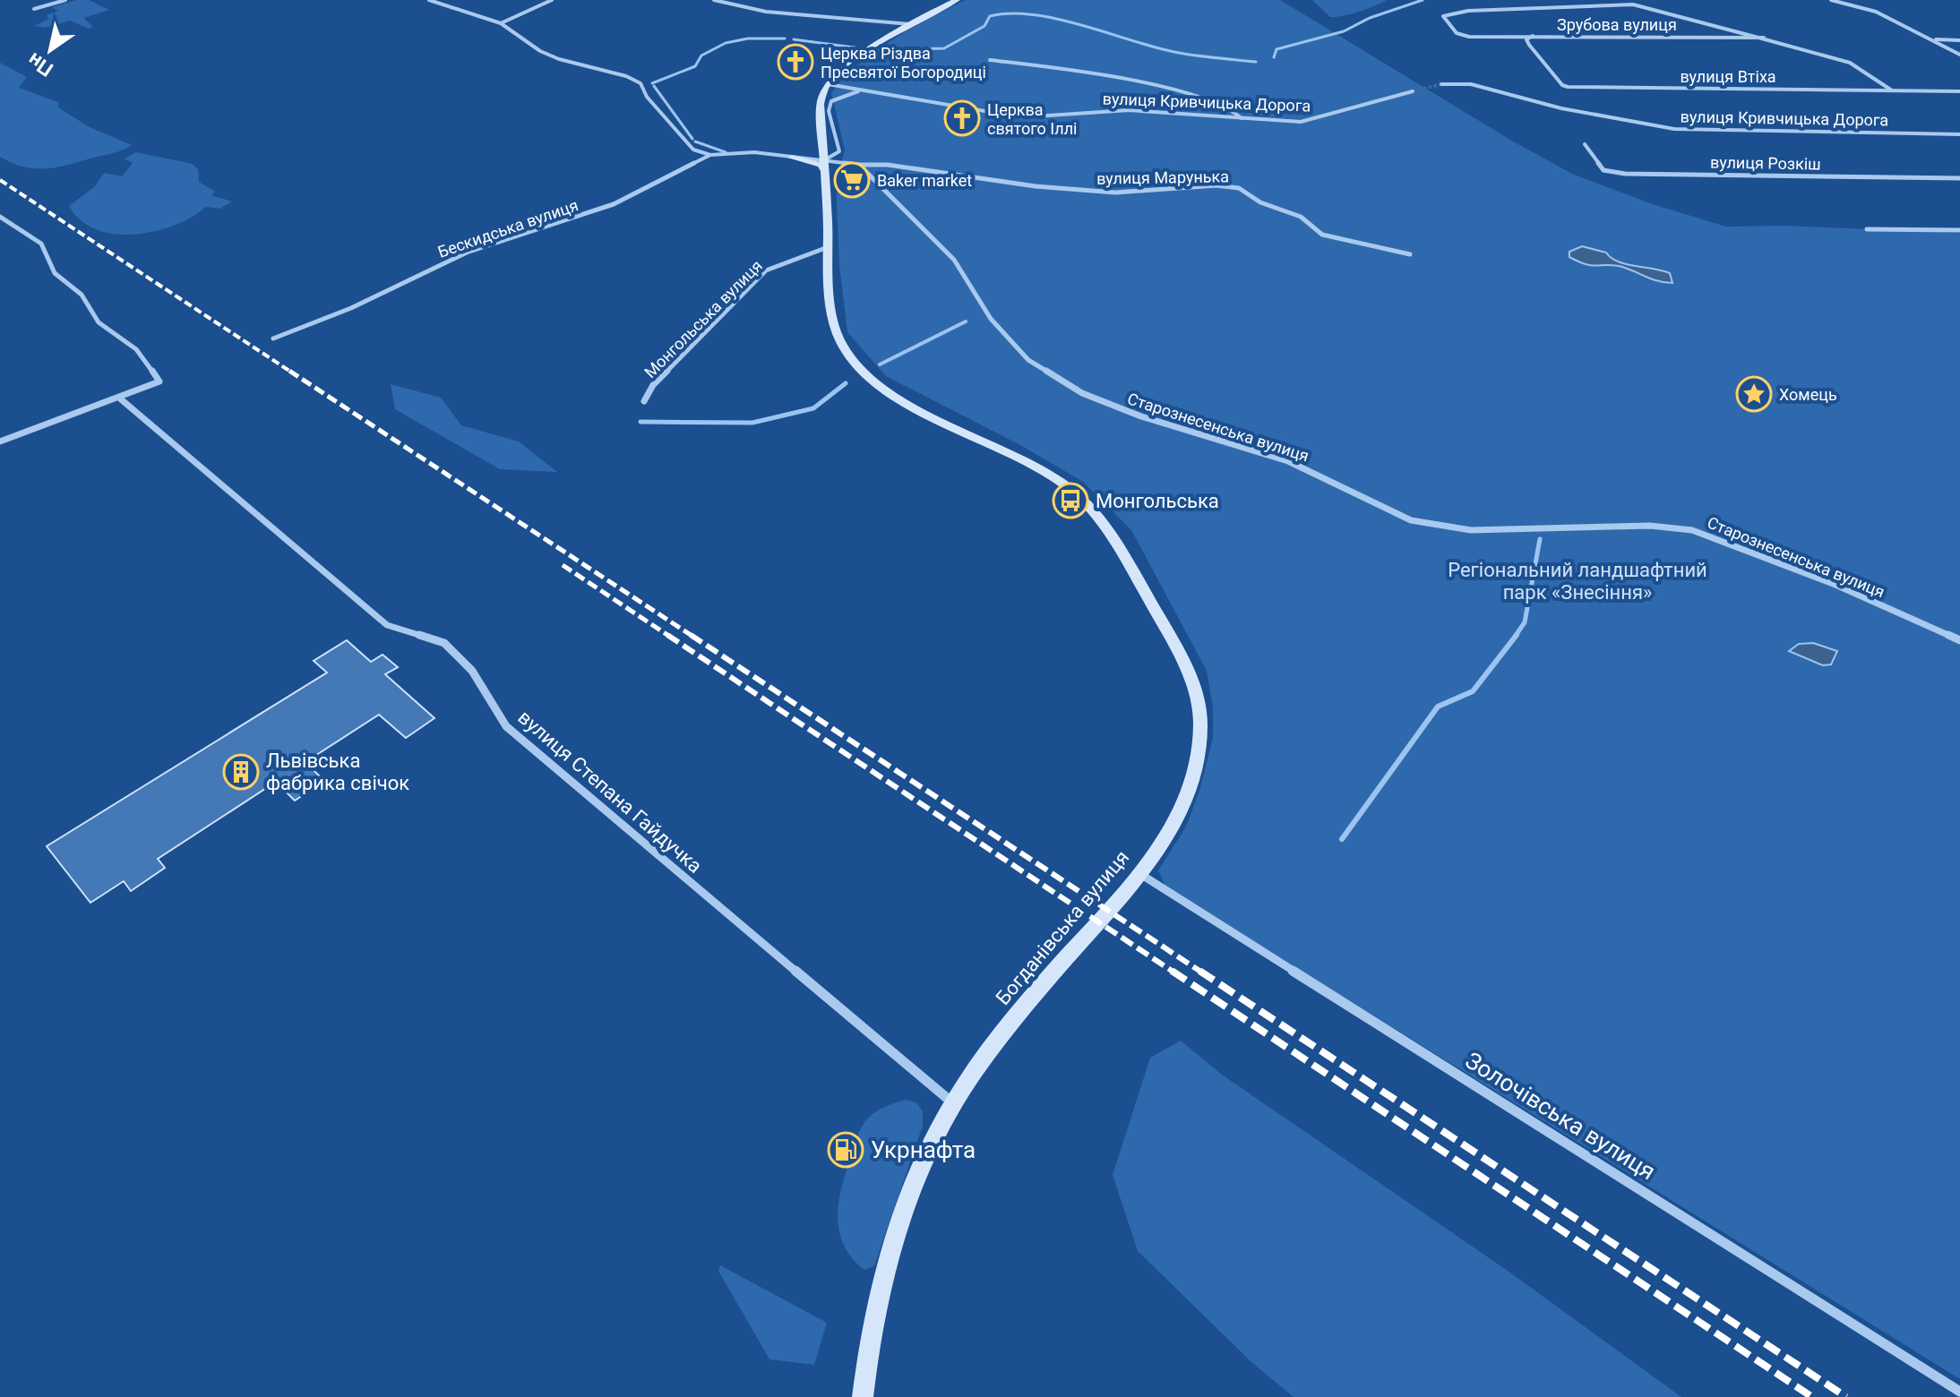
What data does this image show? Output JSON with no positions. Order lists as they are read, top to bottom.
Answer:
{
  "streets": {
    "main road": ["Богданівська вулиця"],
    "street": [
      "Зрубова вулиця",
      "вулиця Втіха",
      "вулиця Кривчицька Дорога",
      "вулиця Розкіш",
      "вулиця Марунька",
      "Бескидська вулиця",
      "Монгольська вулиця",
      "Старознесенська вулиця",
      "вулиця Степана Гайдучка",
      "Золочівська вулиця"
    ]
  },
  "crossings": [
    ["Зрубова вулиця", "вулиця Втіха"],
    ["вулиця Кривчицька Дорога", "Богданівська вулиця"],
    ["вулиця Марунька", "Старознесенська вулиця"],
    ["Монгольська вулиця", "Богданівська вулиця"],
    ["вулиця Степана Гайдучка", "Богданівська вулиця"],
    ["Богданівська вулиця", "Золочівська вулиця"]
  ],
  "parks": ["Регіональний ландшафтний парк «Знесіння»"],
  "places": {
    "church": ["Церква Різдва Пресвятої Богородиці", "Церква святого Іллі"],
    "supermarket": ["Baker market"],
    "place": ["Хомець"],
    "bus stop": ["Монгольська"],
    "building": ["Львівська фабрика свічок"],
    "fuel station": ["Укрнафта"]
  },
  "north": "bottom left"
}
